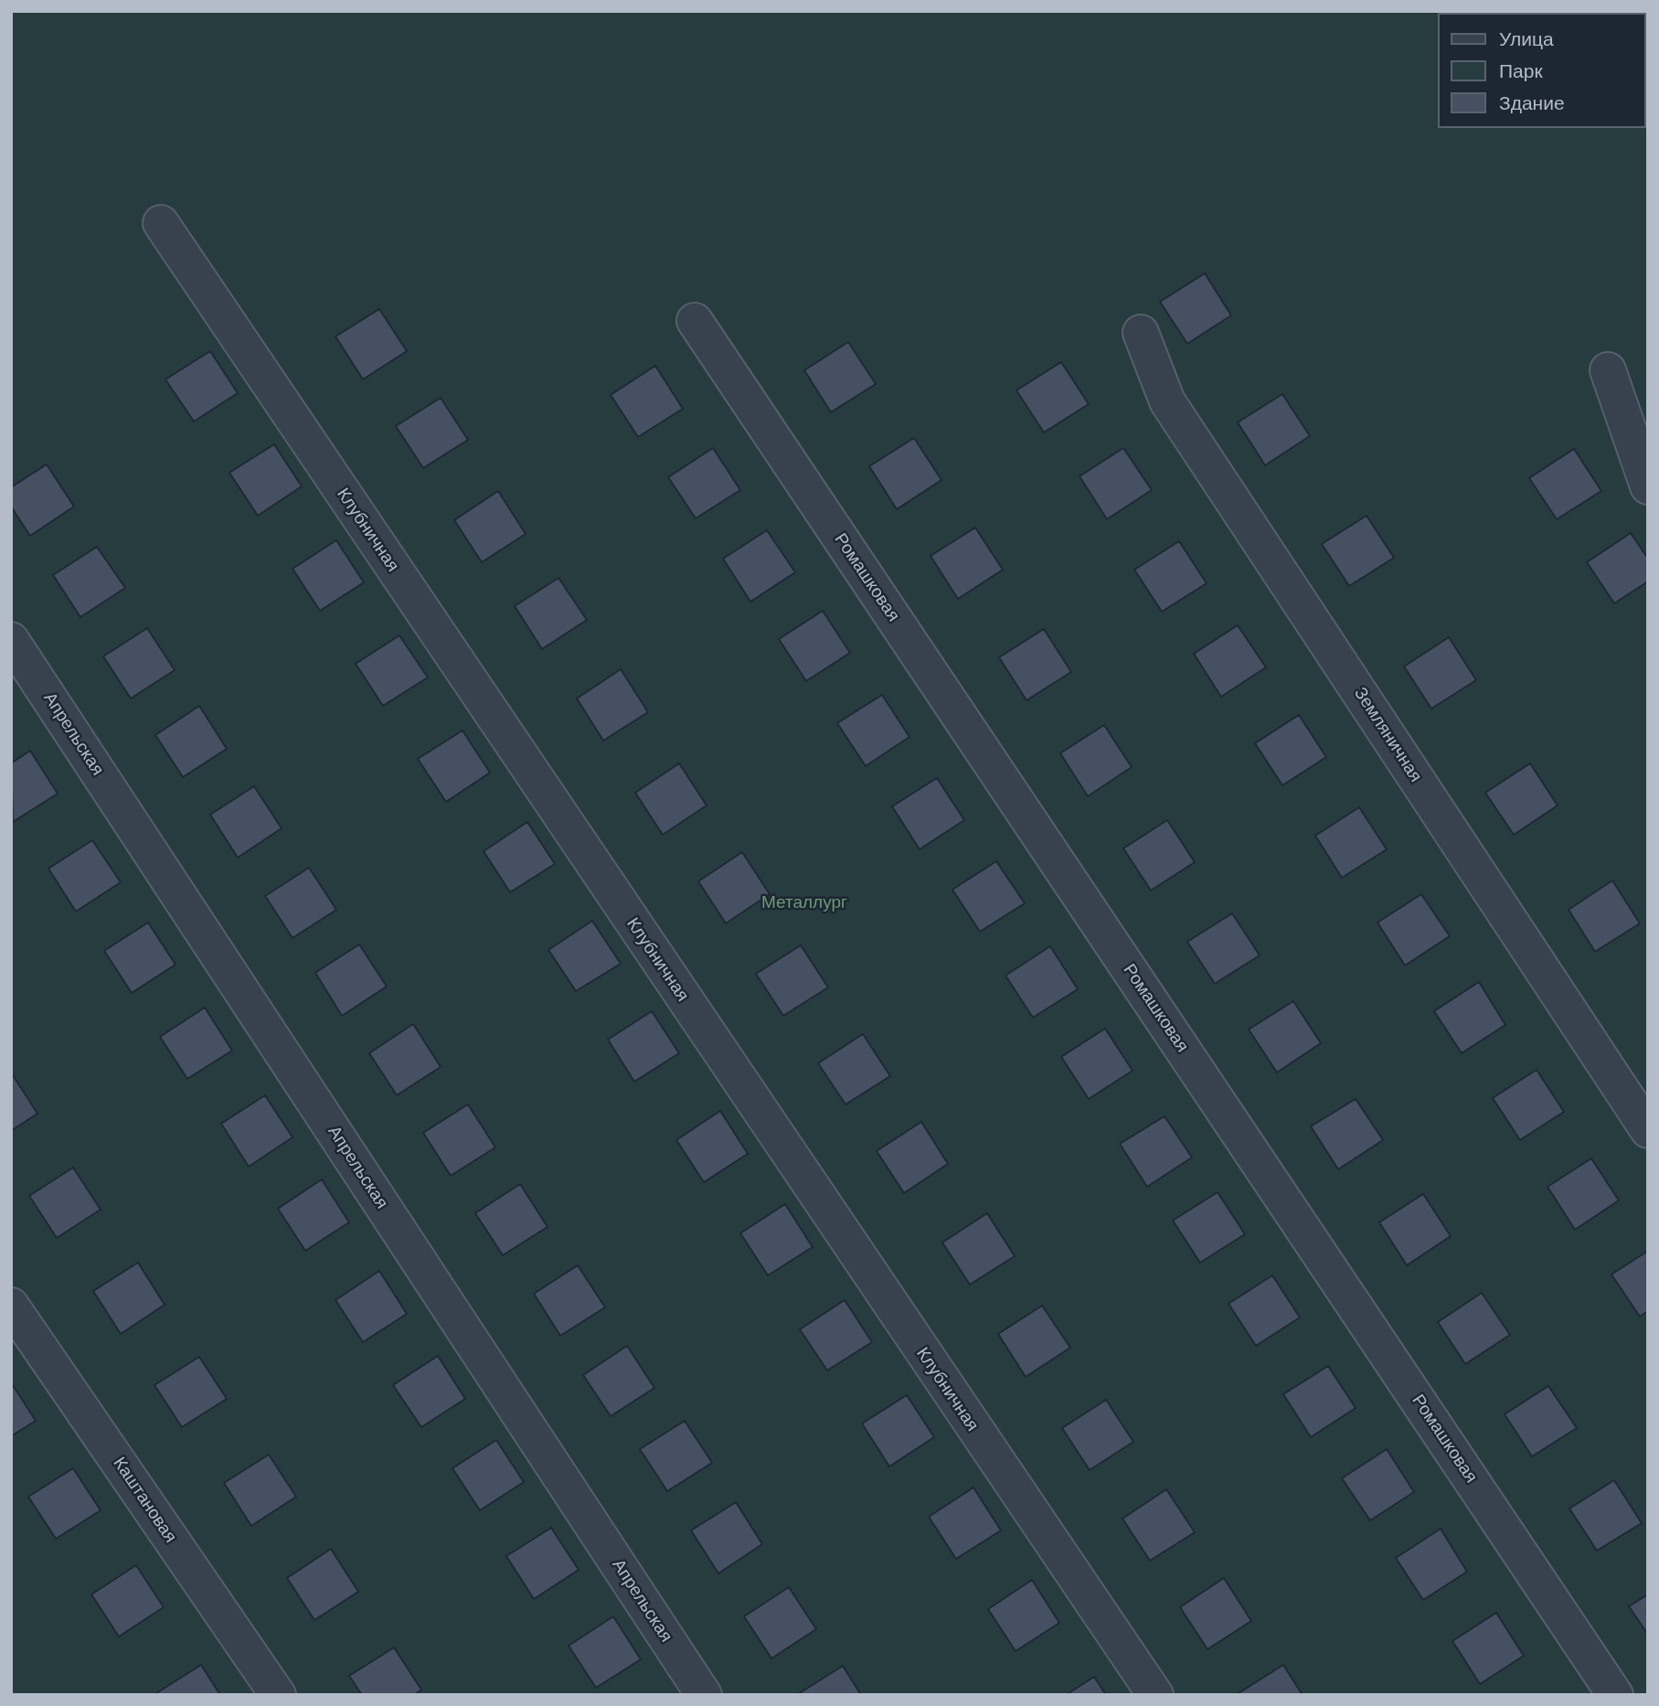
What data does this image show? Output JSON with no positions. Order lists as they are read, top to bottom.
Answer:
{
  "streets": {
    "street": [
      "Клубничная",
      "Ромашковая",
      "Апрельская",
      "Земляничная",
      "Каштановая"
    ]
  },
  "parks": ["Металлург"],
  "legend": ["Улица", "Парк", "Здание"]
}
